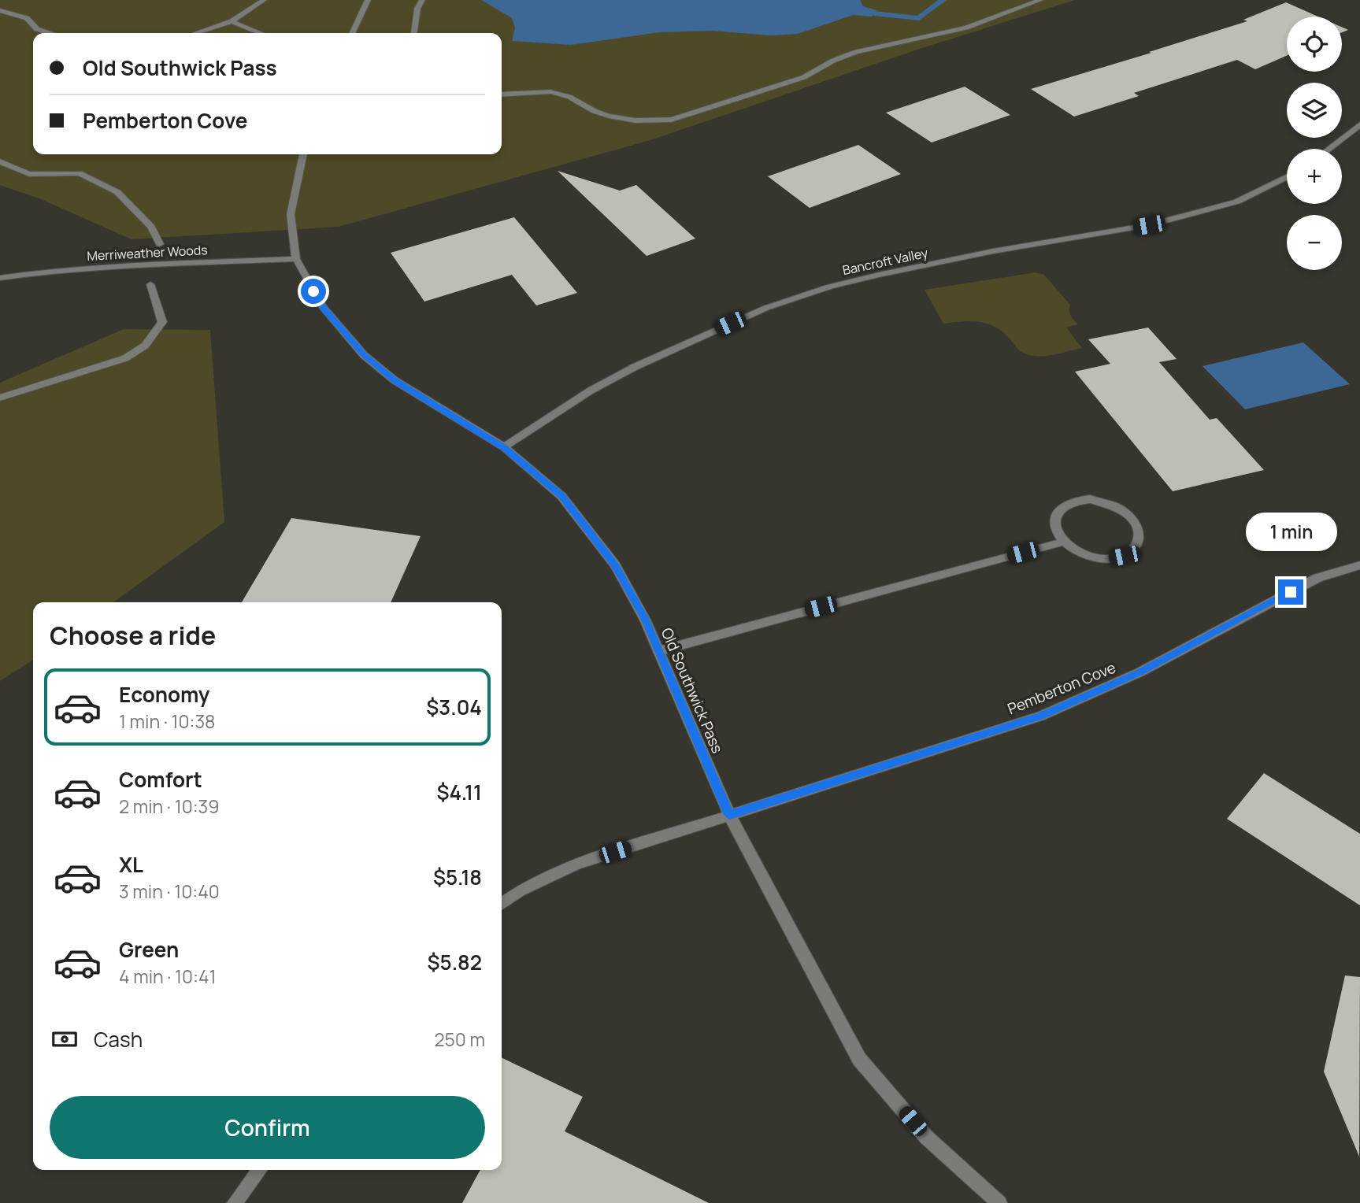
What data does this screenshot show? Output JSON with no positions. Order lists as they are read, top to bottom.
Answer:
{
  "streets": {
    "street": [
      "Merriweather Woods",
      "Bancroft Valley",
      "Pemberton Cove",
      "Old Southwick Pass"
    ]
  },
  "crossings": [
    ["Merriweather Woods", "Old Southwick Pass"],
    ["Bancroft Valley", "Old Southwick Pass"],
    ["Pemberton Cove", "Old Southwick Pass"]
  ],
  "page": {
    "map_buttons": ["+", "−"],
    "banner": ["Old Southwick Pass", "Pemberton Cove"],
    "bubble": "1 min",
    "heading": "Choose a ride",
    "list": [
      {
        "name": "Economy",
        "note": "1 min · 10:38",
        "value": "$3.04"
      },
      {
        "name": "Comfort",
        "note": "2 min · 10:39",
        "value": "$4.11"
      },
      {
        "name": "XL",
        "note": "3 min · 10:40",
        "value": "$5.18"
      },
      {
        "name": "Green",
        "note": "4 min · 10:41",
        "value": "$5.82"
      }
    ],
    "pay": ["Cash", "250 m"],
    "buttons": "Confirm"
  }
}
